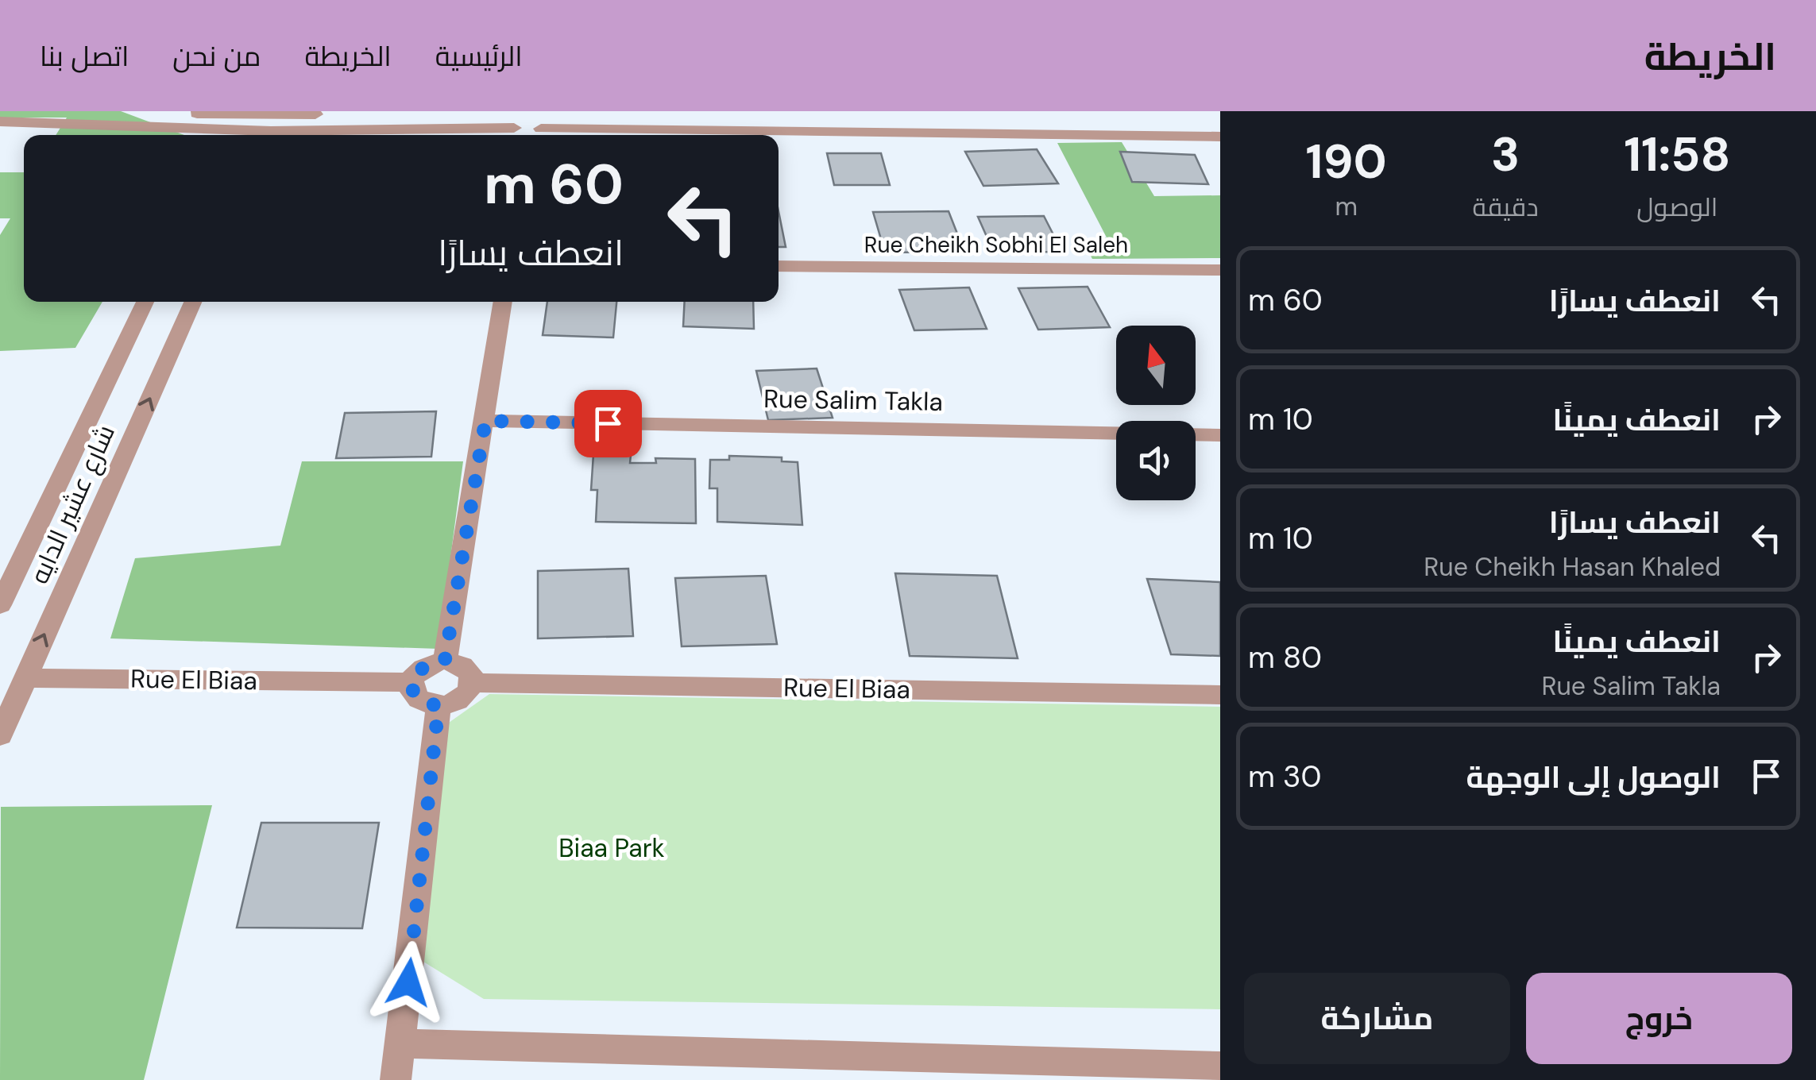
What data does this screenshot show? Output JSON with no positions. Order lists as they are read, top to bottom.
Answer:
{
  "streets": {
    "street": [
      "Rue Cheikh Sobhi El Saleh",
      "Rue Salim Takla",
      "شارع عشير الدايه",
      "Rue El Biaa"
    ]
  },
  "crossings": [
    ["شارع عشير الدايه", "Rue El Biaa"]
  ],
  "parks": ["Biaa Park"],
  "north": "top",
  "page": {
    "header": "الخريطة",
    "nav": [
      "الرئيسية",
      "الخريطة",
      "من نحن",
      "اتصل بنا"
    ],
    "eta": [
      "11:58",
      "الوصول",
      "3",
      "دقيقة",
      "190",
      "m"
    ],
    "turn": ["60 m", "انعطف يسارًا"],
    "list": [
      {
        "name": "انعطف يسارًا",
        "value": "60 m"
      },
      {
        "name": "انعطف يمينًا",
        "value": "10 m"
      },
      {
        "name": "انعطف يسارًا",
        "note": "Rue Cheikh Hasan Khaled",
        "value": "10 m"
      },
      {
        "name": "انعطف يمينًا",
        "note": "Rue Salim Takla",
        "value": "80 m"
      },
      {
        "name": "الوصول إلى الوجهة",
        "value": "30 m"
      }
    ],
    "buttons": ["خروج", "مشاركة"]
  }
}
